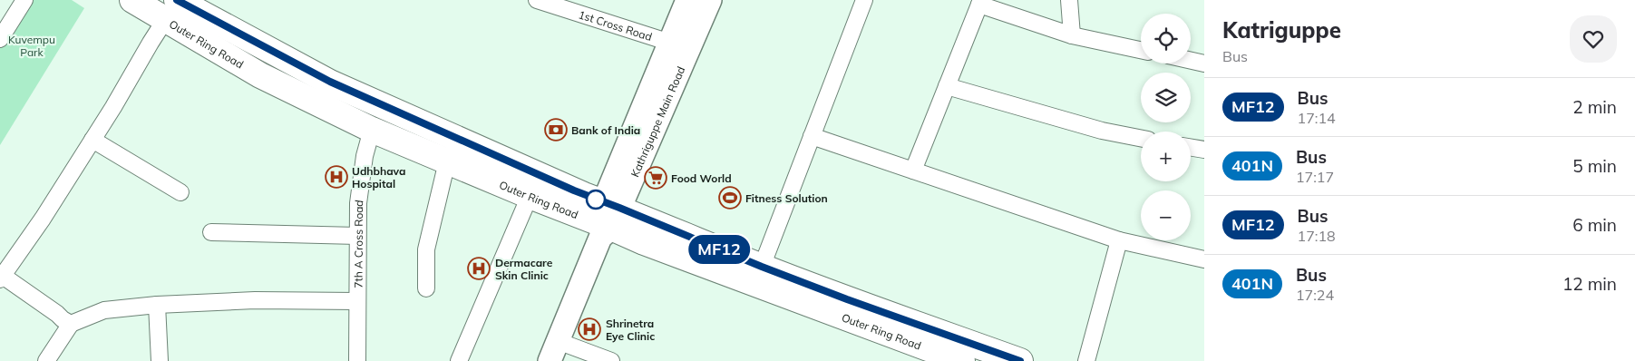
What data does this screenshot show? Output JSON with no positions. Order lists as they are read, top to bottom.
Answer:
{
  "streets": {
    "highway": ["Outer Ring Road"],
    "main road": ["Kathriguppe Main Road"],
    "street": ["1st Cross Road", "7th A Cross Road"]
  },
  "crossings": [
    ["1st Cross Road", "Kathriguppe Main Road"],
    ["Outer Ring Road", "Kathriguppe Main Road"],
    ["Outer Ring Road", "7th A Cross Road"]
  ],
  "parks": ["Kuvempu Park"],
  "places": {
    "bank": ["Bank of India"],
    "hospital": ["Udhbhava Hospital", "Dermacare Skin Clinic", "Shrinetra Eye Clinic"],
    "supermarket": ["Food World"],
    "sports": ["Fitness Solution"]
  },
  "lines": ["bus line MF12"],
  "page": {
    "on_map": "MF12",
    "heading": ["Katriguppe", "Bus"],
    "map_buttons": ["+", "−"],
    "list": [
      {
        "mark": "MF12",
        "name": "Bus",
        "note": "17:14",
        "value": "2 min"
      },
      {
        "mark": "401N",
        "name": "Bus",
        "note": "17:17",
        "value": "5 min"
      },
      {
        "mark": "MF12",
        "name": "Bus",
        "note": "17:18",
        "value": "6 min"
      },
      {
        "mark": "401N",
        "name": "Bus",
        "note": "17:24",
        "value": "12 min"
      }
    ]
  }
}
